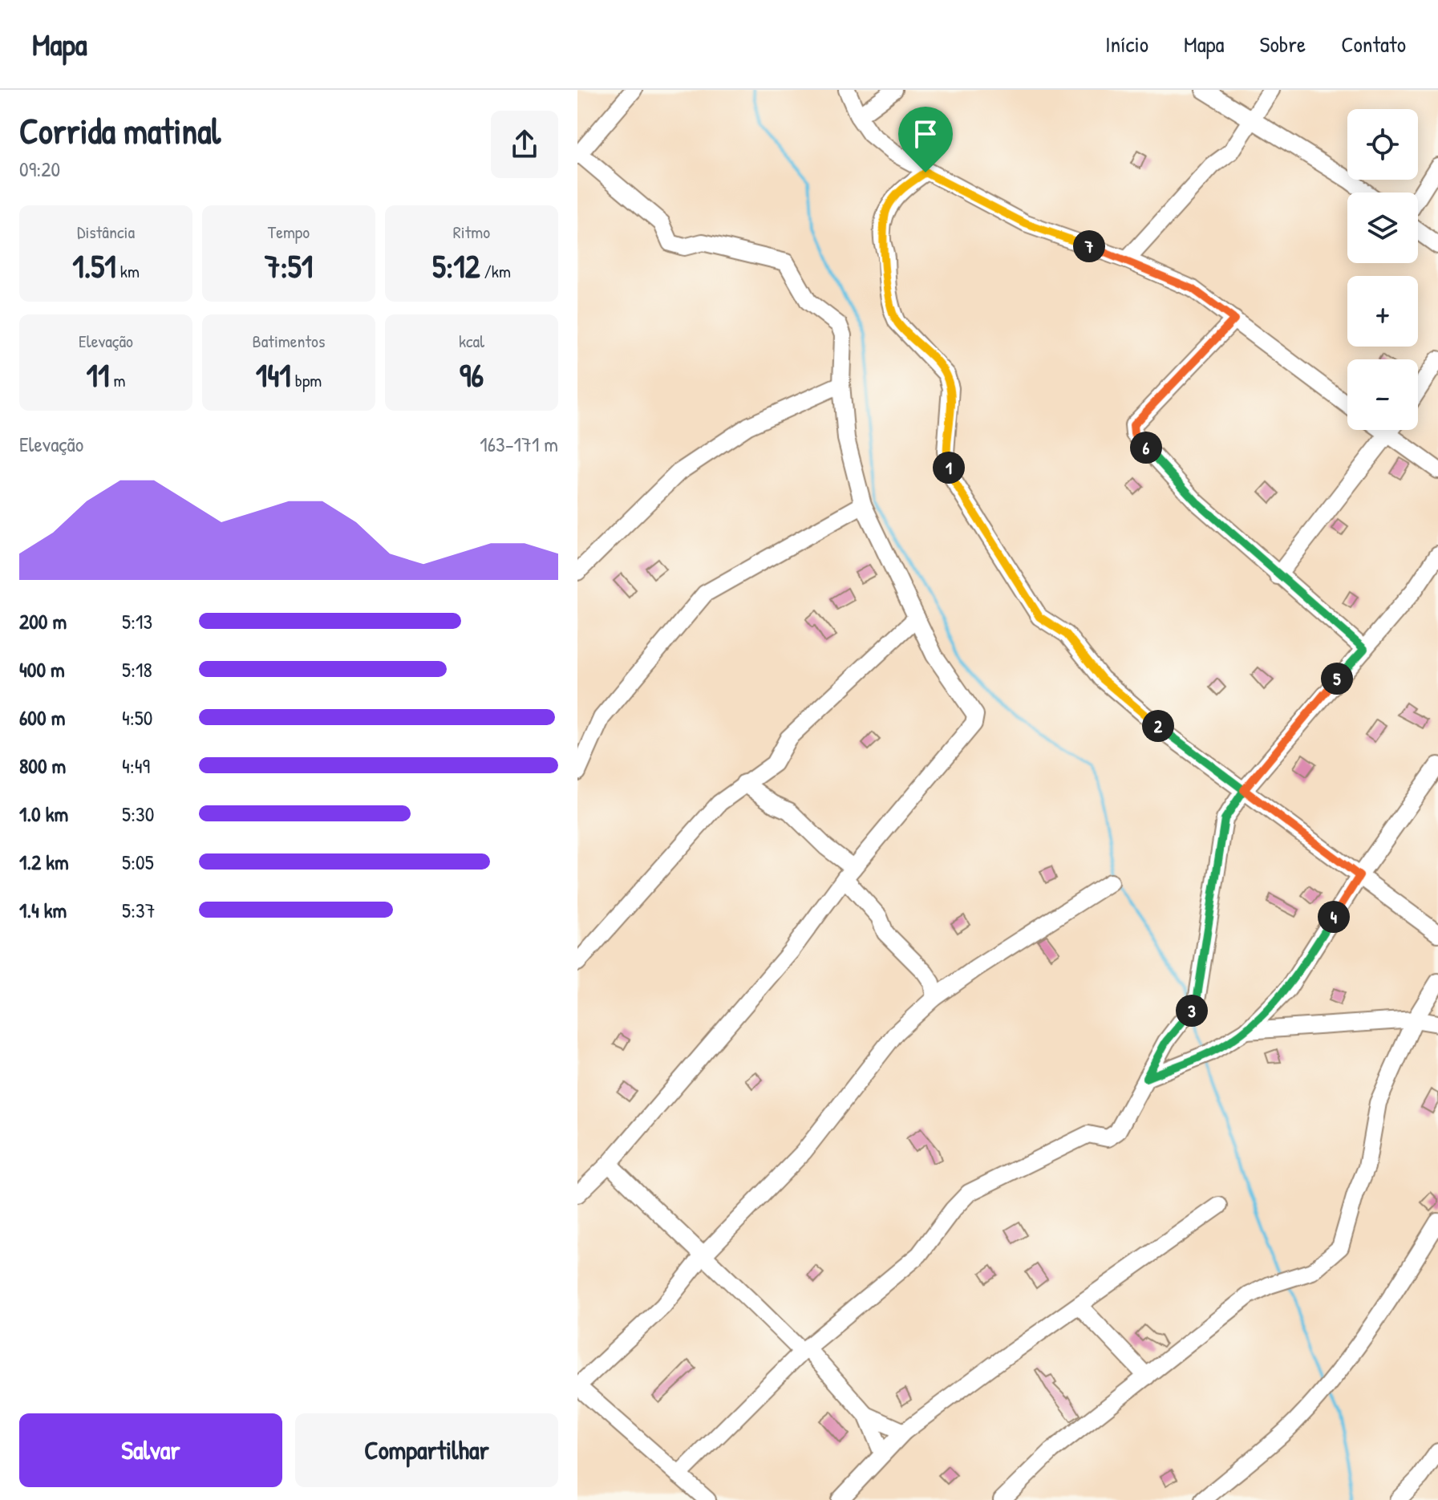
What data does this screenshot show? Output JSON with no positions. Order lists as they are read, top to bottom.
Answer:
{
  "page": {
    "header": "Mapa",
    "nav": [
      "Início",
      "Mapa",
      "Sobre",
      "Contato"
    ],
    "heading": ["Corrida matinal", "09:20"],
    "map_buttons": ["+", "−"],
    "stats": [
      ["Distância", "1.51 km"],
      ["Tempo", "7:51"],
      ["Ritmo", "5:12 /km"],
      ["Elevação", "11 m"],
      ["Batimentos", "141 bpm"],
      ["kcal", "96"]
    ],
    "pins": [
      "7",
      "6",
      "1",
      "5",
      "2",
      "4",
      "3"
    ],
    "chart": ["Elevação", "163–171 m"],
    "list": [
      {
        "name": "200 m",
        "note": "5:13"
      },
      {
        "name": "400 m",
        "note": "5:18"
      },
      {
        "name": "600 m",
        "note": "4:50"
      },
      {
        "name": "800 m",
        "note": "4:49"
      },
      {
        "name": "1.0 km",
        "note": "5:30"
      },
      {
        "name": "1.2 km",
        "note": "5:05"
      },
      {
        "name": "1.4 km",
        "note": "5:37"
      }
    ],
    "buttons": ["Salvar", "Compartilhar"]
  }
}
